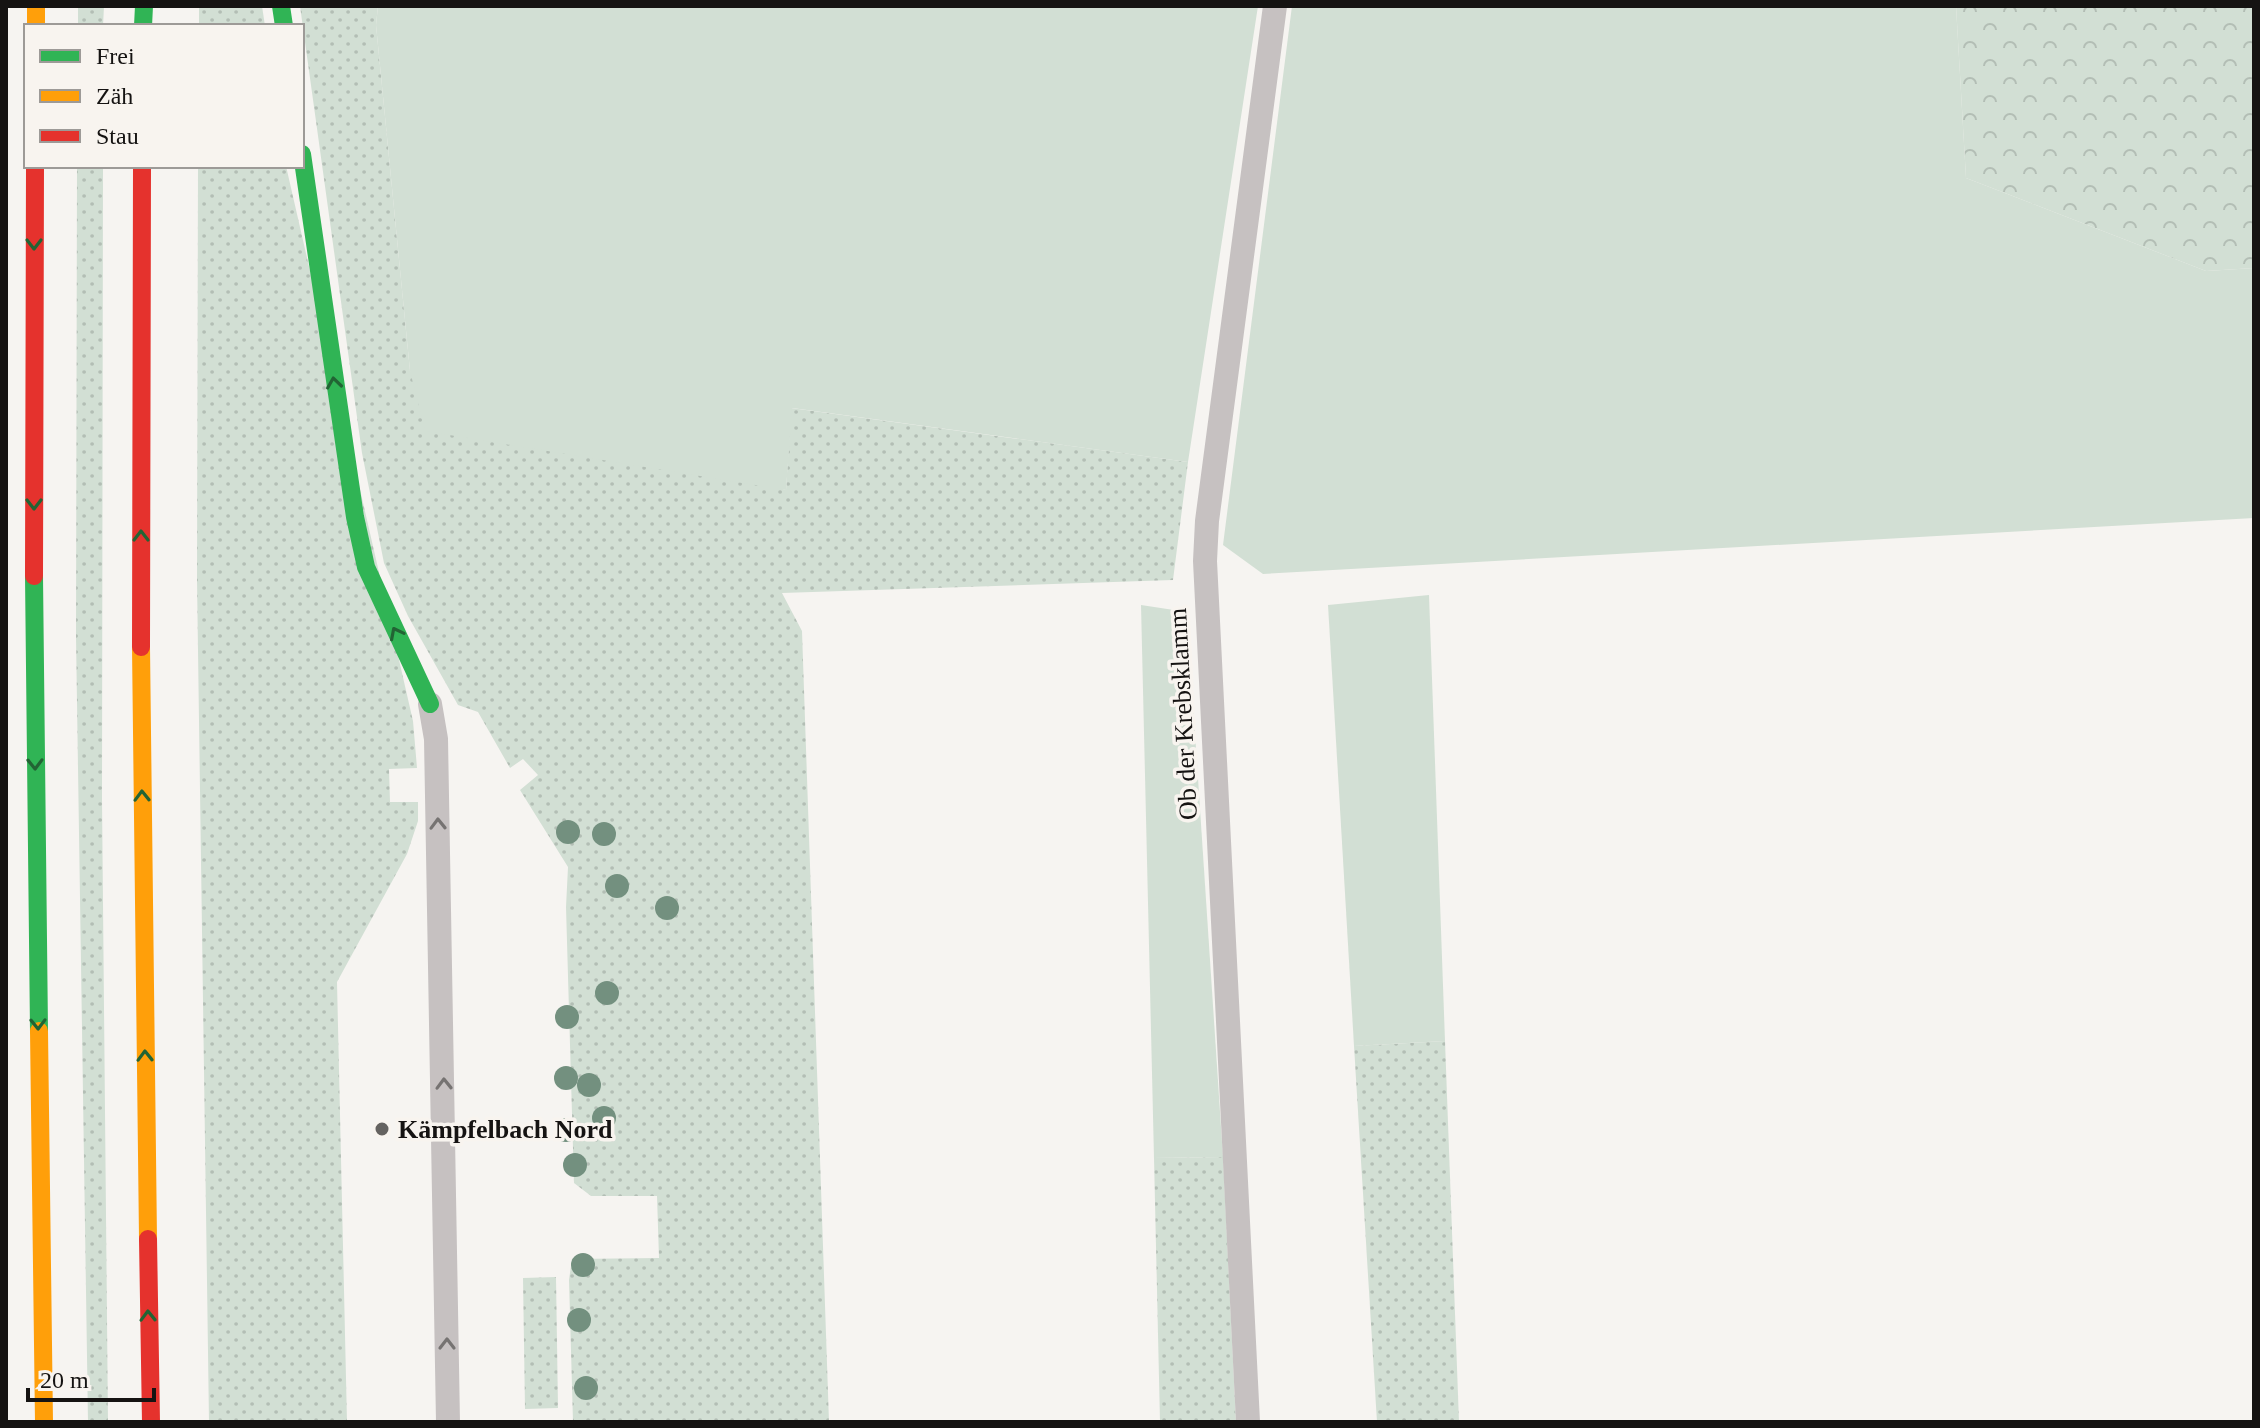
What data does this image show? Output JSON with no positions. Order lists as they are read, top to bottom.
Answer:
{
  "streets": {
    "lane": ["Ob der Krebsklamm"]
  },
  "places": ["Kämpfelbach Nord"],
  "legend": ["Frei", "Zäh", "Stau"],
  "scale_bar": "20 m"
}
